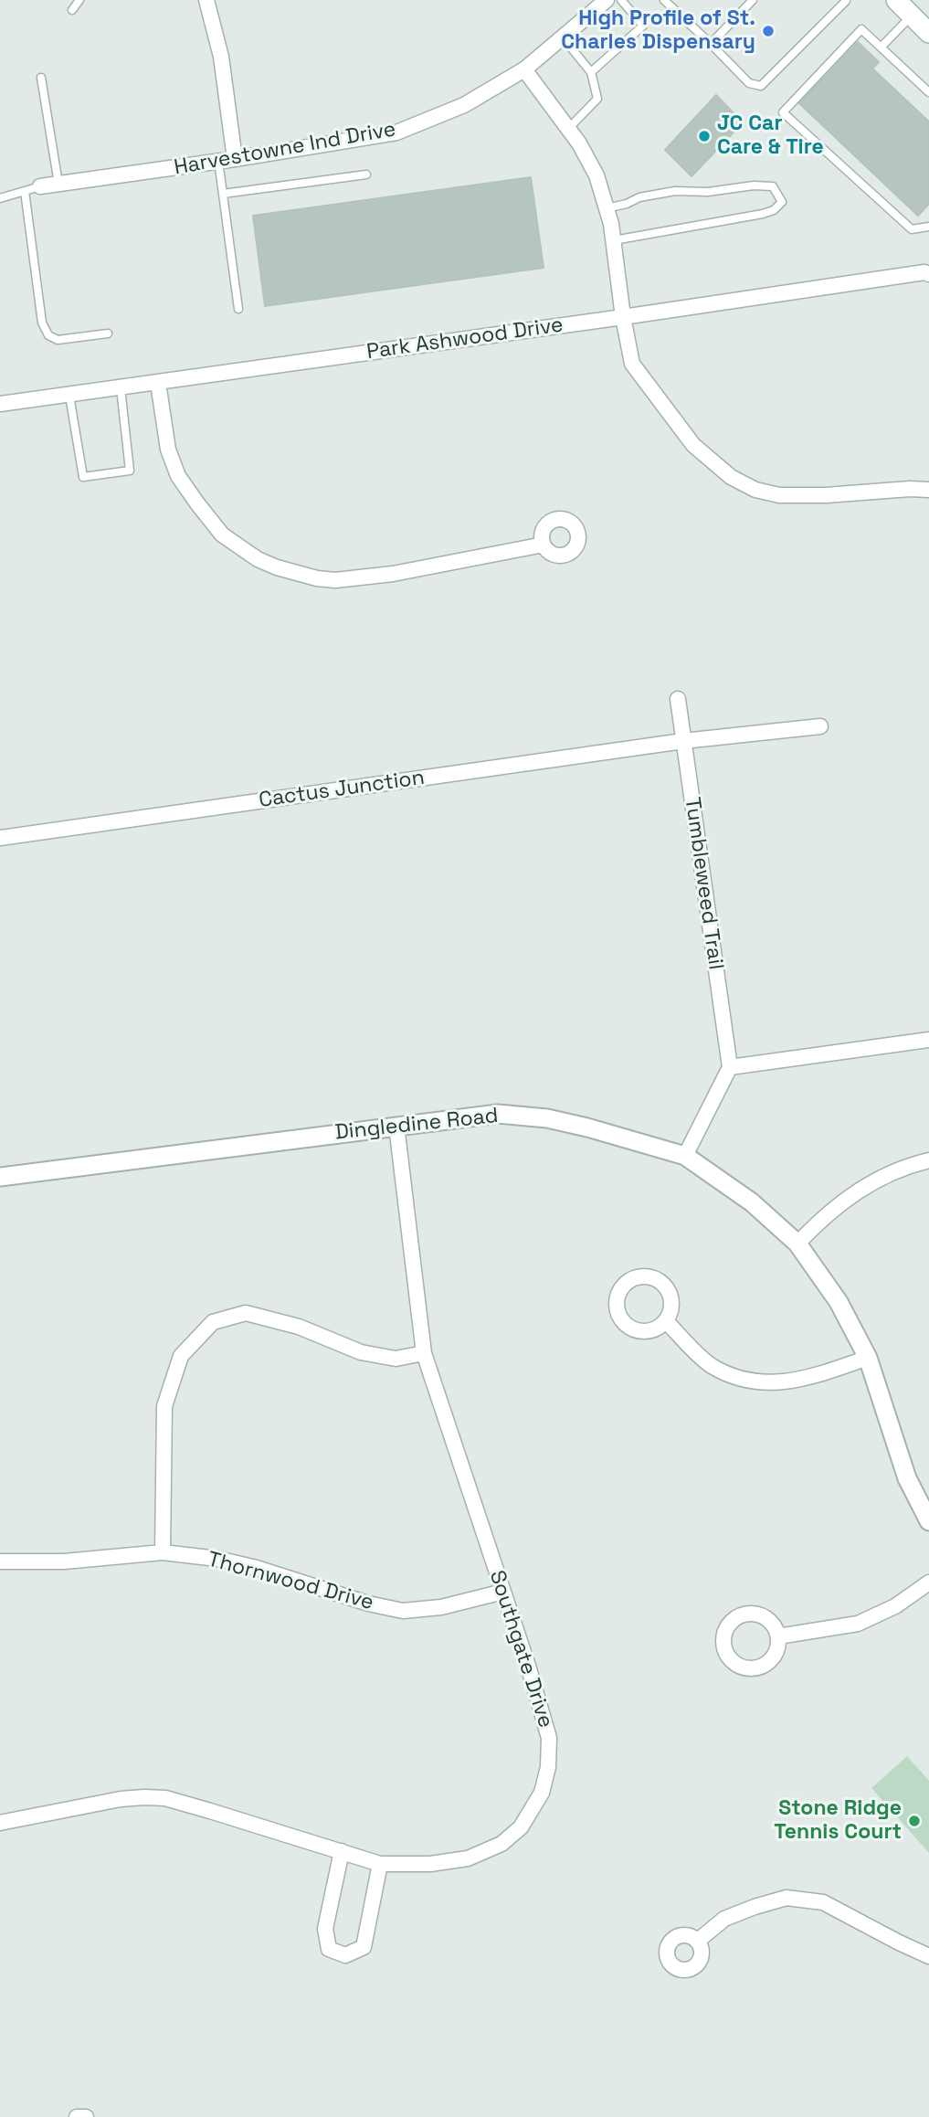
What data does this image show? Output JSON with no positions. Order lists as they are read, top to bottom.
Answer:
{
  "streets": {
    "street": [
      "Harvestowne Ind Drive",
      "Park Ashwood Drive",
      "Cactus Junction",
      "Tumbleweed Trail",
      "Dingledine Road",
      "Thornwood Drive",
      "Southgate Drive"
    ]
  },
  "crossings": [
    ["Cactus Junction", "Tumbleweed Trail"],
    ["Dingledine Road", "Southgate Drive"],
    ["Thornwood Drive", "Southgate Drive"]
  ],
  "places": ["High Profile of St. Charles Dispensary", "JC Car Care & Tire", "Stone Ridge Tennis Court"]
}
